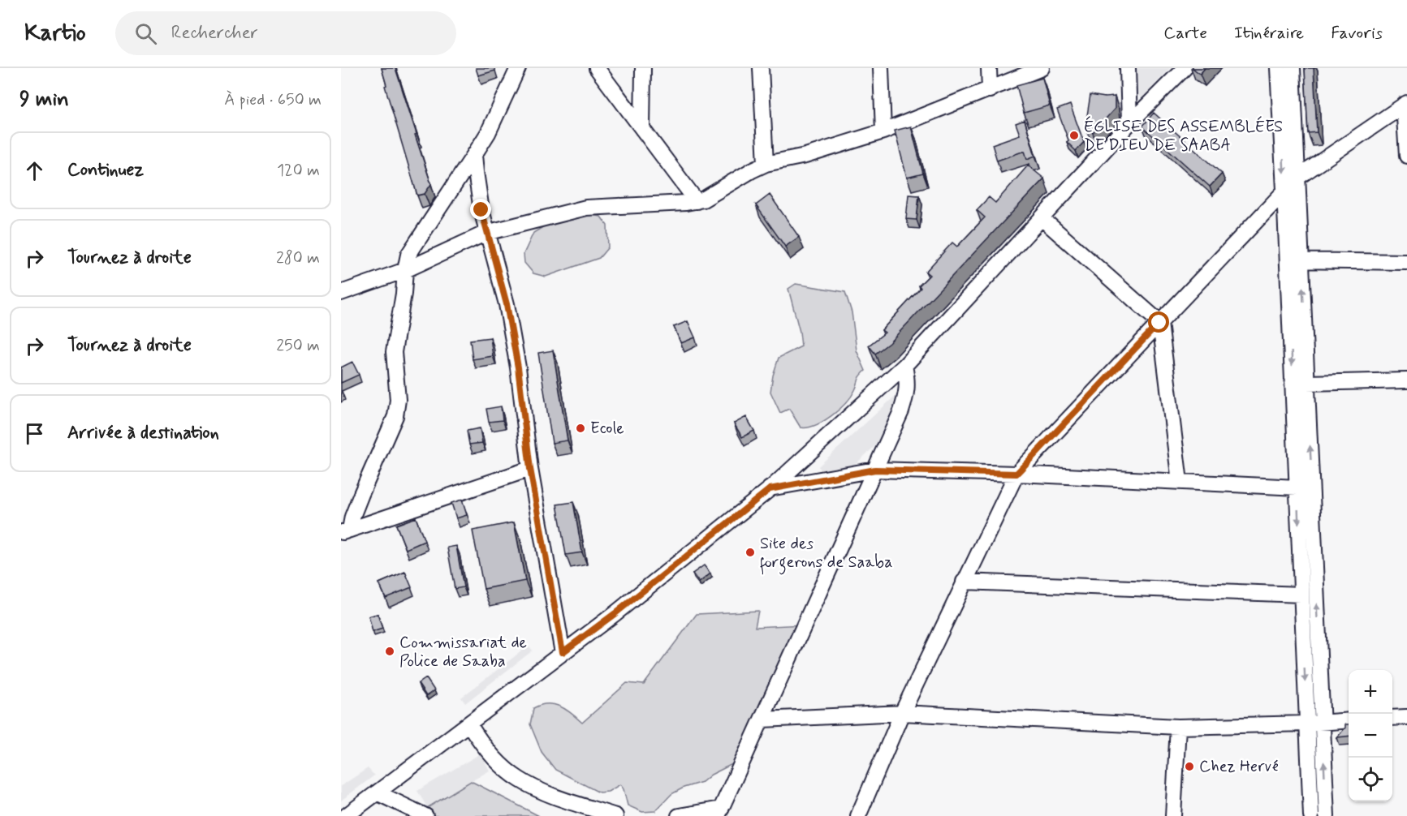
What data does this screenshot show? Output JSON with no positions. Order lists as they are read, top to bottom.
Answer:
{
  "places": [
    "ÉGLISE DES ASSEMBLÉES DE DIEU DE SAABA",
    "Ecole",
    "Site des forgerons de Saaba",
    "Commissariat de Police de Saaba",
    "Chez Hervé"
  ],
  "page": {
    "header": "Kartio",
    "search": "Rechercher",
    "nav": ["Carte", "Itinéraire", "Favoris"],
    "heading": ["9 min", "À pied · 650 m"],
    "list": [
      ["Continuez", "120 m"],
      ["Tournez à droite", "280 m"],
      ["Tournez à droite", "250 m"],
      "Arrivée à destination"
    ],
    "map_buttons": ["+", "−"]
  }
}
